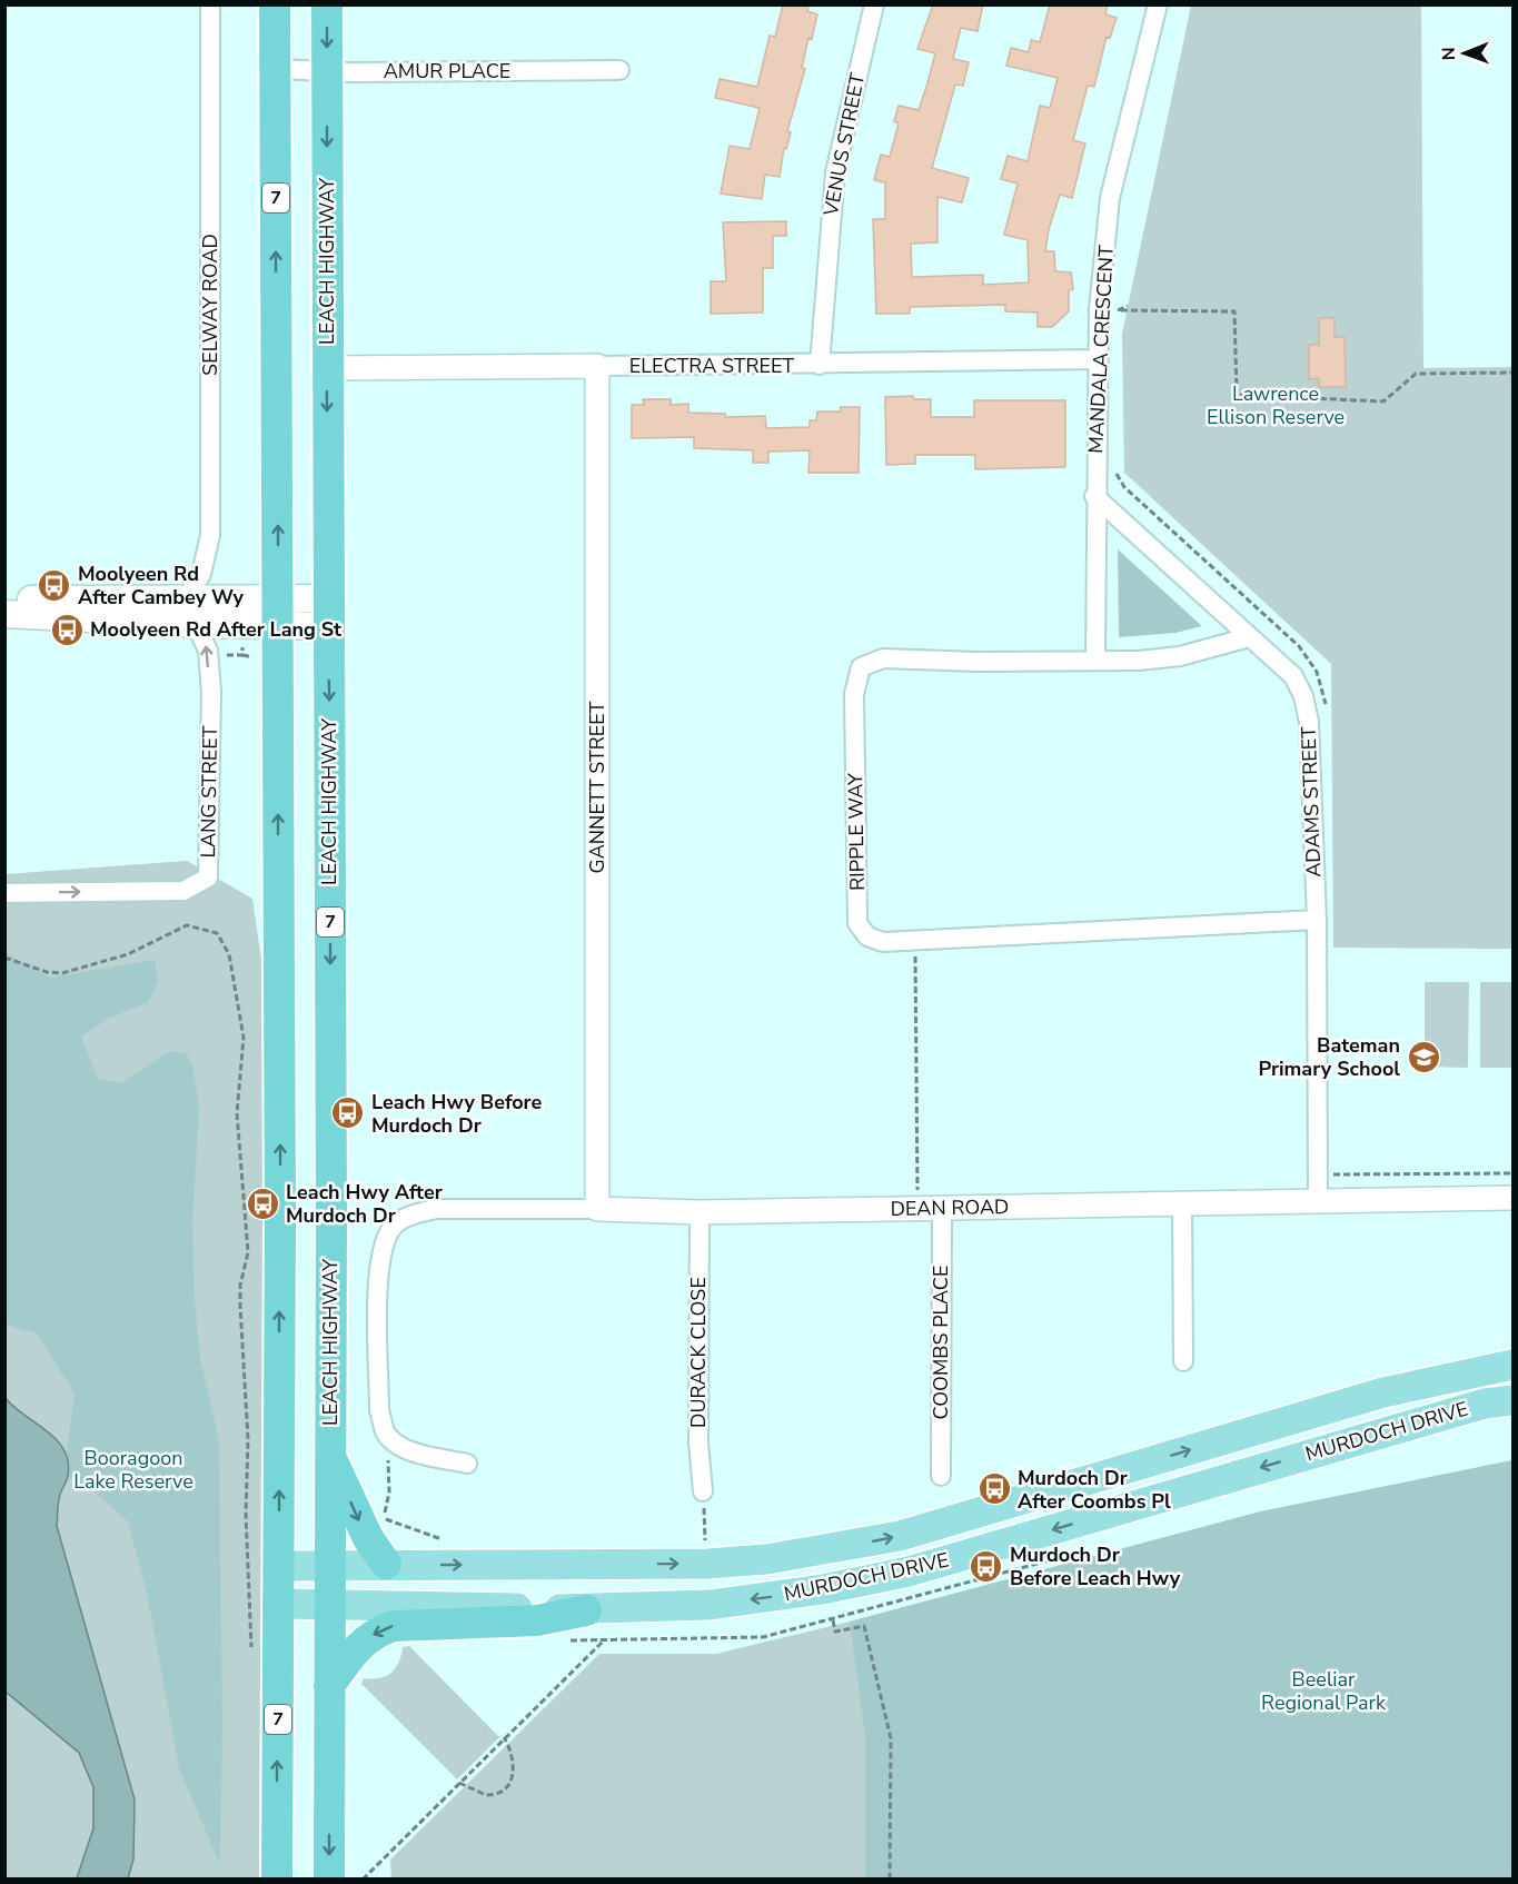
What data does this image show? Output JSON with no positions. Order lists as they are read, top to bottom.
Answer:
{
  "streets": {
    "highway": ["7", "LEACH HIGHWAY"],
    "main road": ["MURDOCH DRIVE"],
    "street": [
      "AMUR PLACE",
      "VENUS STREET",
      "SELWAY ROAD",
      "MANDALA CRESCENT",
      "ELECTRA STREET",
      "GANNETT STREET",
      "LANG STREET",
      "ADAMS STREET",
      "RIPPLE WAY",
      "DEAN ROAD",
      "COOMBS PLACE",
      "DURACK CLOSE"
    ]
  },
  "crossings": [
    ["AMUR PLACE", "7"],
    ["AMUR PLACE", "LEACH HIGHWAY"],
    ["VENUS STREET", "ELECTRA STREET"],
    ["7", "MURDOCH DRIVE"],
    ["LEACH HIGHWAY", "ELECTRA STREET"],
    ["LEACH HIGHWAY", "MURDOCH DRIVE"],
    ["SELWAY ROAD", "LANG STREET"],
    ["MANDALA CRESCENT", "ELECTRA STREET"],
    ["MANDALA CRESCENT", "ADAMS STREET"],
    ["MANDALA CRESCENT", "RIPPLE WAY"],
    ["ELECTRA STREET", "GANNETT STREET"],
    ["GANNETT STREET", "DEAN ROAD"],
    ["ADAMS STREET", "RIPPLE WAY"],
    ["ADAMS STREET", "DEAN ROAD"],
    ["DEAN ROAD", "COOMBS PLACE"],
    ["DEAN ROAD", "DURACK CLOSE"]
  ],
  "parks": ["Lawrence Ellison Reserve", "Booragoon Lake Reserve", "Beeliar Regional Park"],
  "places": {
    "bus stop": [
      "Moolyeen Rd After Cambey Wy",
      "Moolyeen Rd After Lang St",
      "Leach Hwy Before Murdoch Dr",
      "Leach Hwy After Murdoch Dr",
      "Murdoch Dr After Coombs Pl",
      "Murdoch Dr Before Leach Hwy"
    ],
    "school or university": ["Bateman Primary School"]
  },
  "north": "left"
}
